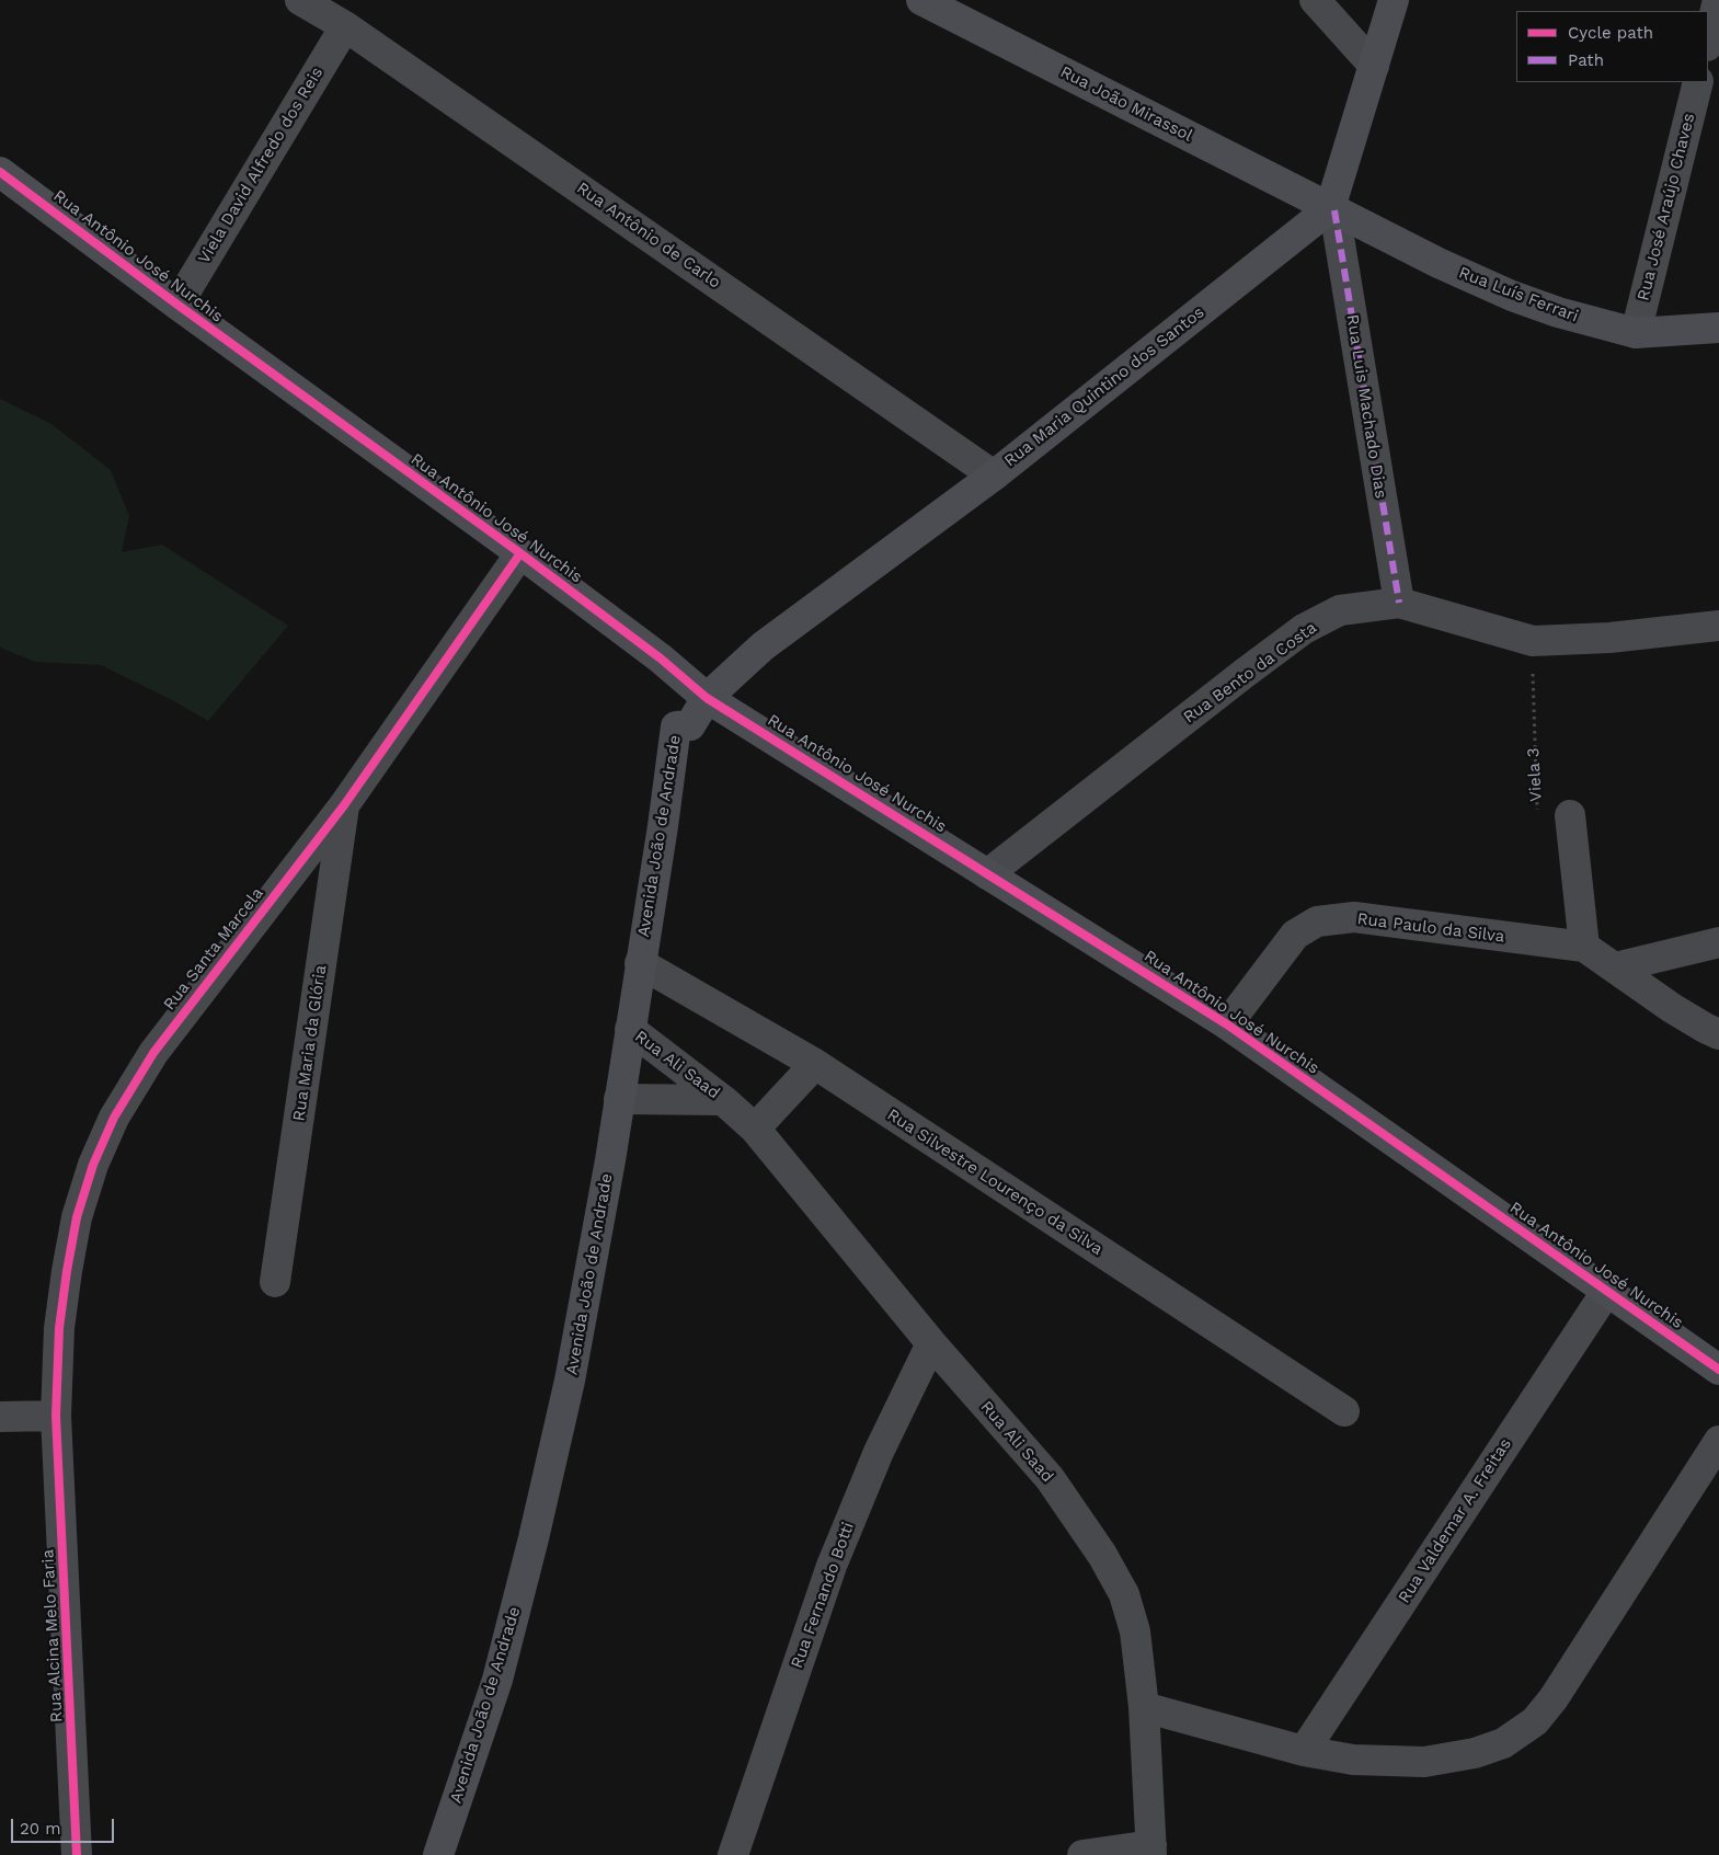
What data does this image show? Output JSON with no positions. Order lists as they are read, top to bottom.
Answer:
{
  "streets": {
    "street": [
      "Rua João Mirassol",
      "Viela David Alfredo dos Reis",
      "Rua José Araújo Chaves",
      "Rua Antônio de Carlo",
      "Rua Antônio José Nurchis",
      "Rua Luís Ferrari",
      "Rua Maria Quintino dos Santos",
      "Rua Luis Machado Dias",
      "Rua Bento da Costa",
      "Avenida João de Andrade",
      "Rua Paulo da Silva",
      "Rua Santa Marcela",
      "Rua Maria da Glória",
      "Rua Ali Saad",
      "Rua Silvestre Lourenço da Silva",
      "Rua Valdemar A. Freitas",
      "Rua Fernando Botti",
      "Rua Alcina Melo Faria"
    ],
    "path": ["Viela 3"]
  },
  "crossings": [
    ["Rua João Mirassol", "Rua Luís Ferrari"],
    ["Rua João Mirassol", "Rua Maria Quintino dos Santos"],
    ["Rua João Mirassol", "Rua Luis Machado Dias"],
    ["Viela David Alfredo dos Reis", "Rua Antônio de Carlo"],
    ["Viela David Alfredo dos Reis", "Rua Antônio José Nurchis"],
    ["Rua José Araújo Chaves", "Rua Luís Ferrari"],
    ["Rua Antônio de Carlo", "Rua Maria Quintino dos Santos"],
    ["Rua Antônio José Nurchis", "Rua Maria Quintino dos Santos"],
    ["Rua Antônio José Nurchis", "Rua Bento da Costa"],
    ["Rua Antônio José Nurchis", "Avenida João de Andrade"],
    ["Rua Antônio José Nurchis", "Rua Paulo da Silva"],
    ["Rua Antônio José Nurchis", "Rua Santa Marcela"],
    ["Rua Antônio José Nurchis", "Rua Valdemar A. Freitas"],
    ["Rua Luís Ferrari", "Rua Maria Quintino dos Santos"],
    ["Rua Luís Ferrari", "Rua Luis Machado Dias"],
    ["Rua Maria Quintino dos Santos", "Rua Luis Machado Dias"],
    ["Rua Maria Quintino dos Santos", "Avenida João de Andrade"],
    ["Rua Luis Machado Dias", "Rua Bento da Costa"],
    ["Rua Bento da Costa", "Viela 3"],
    ["Avenida João de Andrade", "Rua Ali Saad"],
    ["Avenida João de Andrade", "Rua Silvestre Lourenço da Silva"],
    ["Rua Santa Marcela", "Rua Maria da Glória"],
    ["Rua Santa Marcela", "Rua Alcina Melo Faria"],
    ["Rua Ali Saad", "Rua Fernando Botti"]
  ],
  "legend": ["Cycle path", "Path"],
  "scale_bar": "20 m"
}
